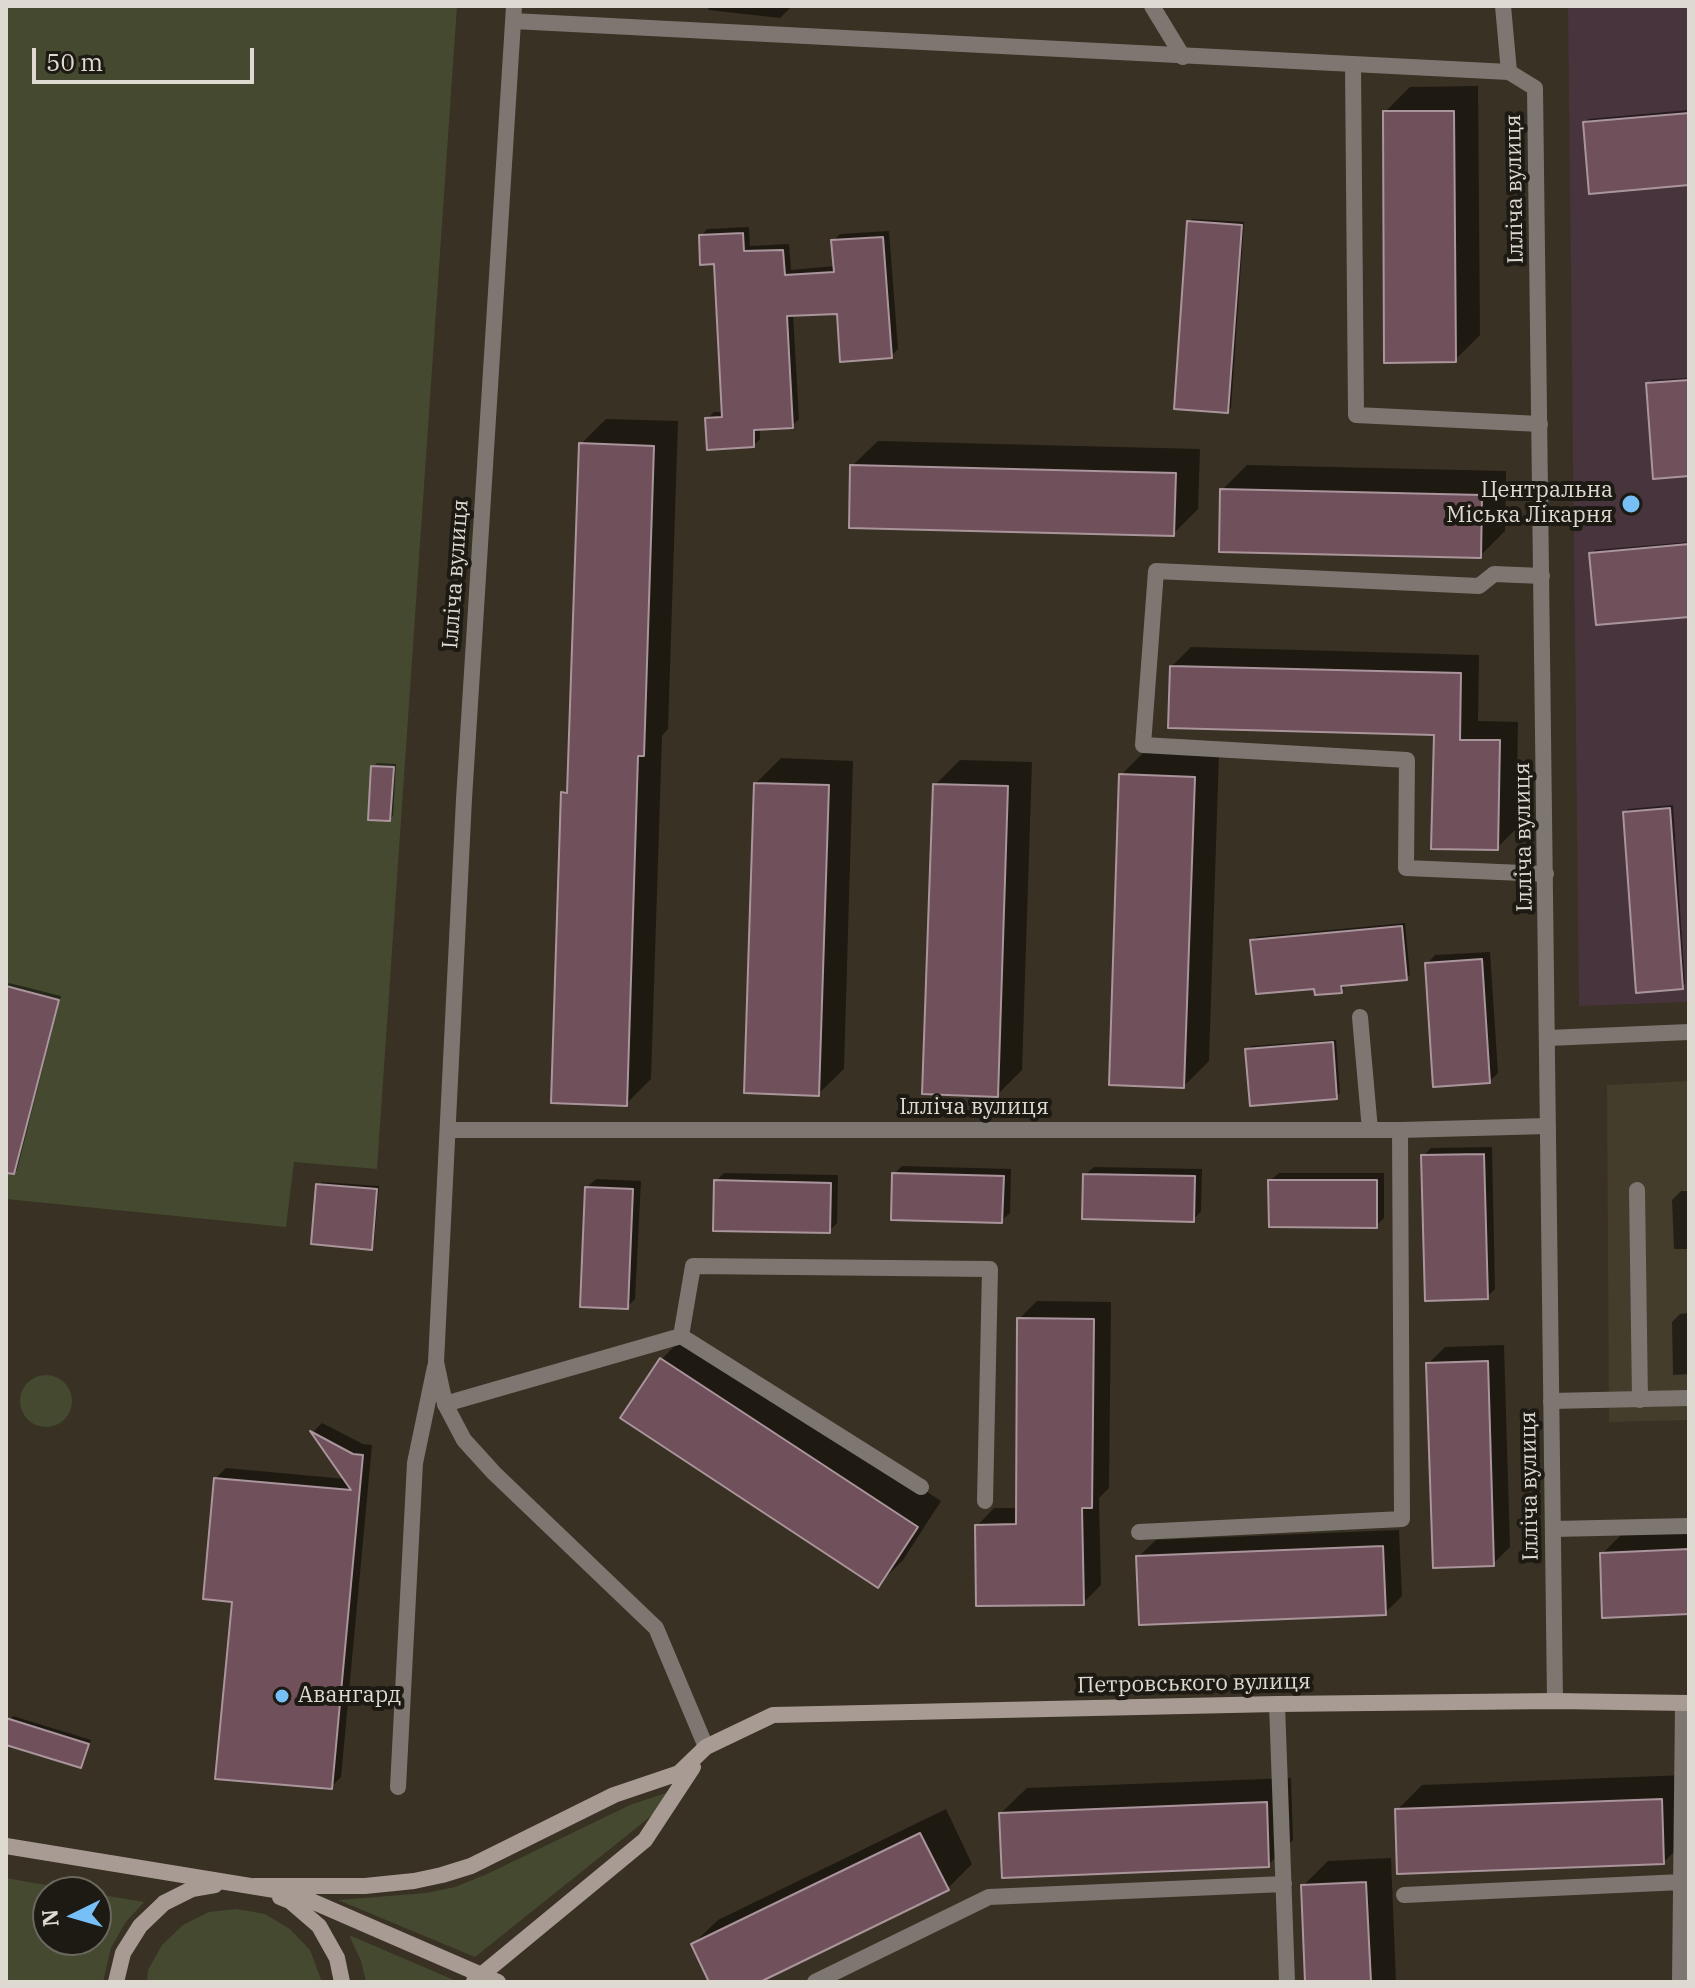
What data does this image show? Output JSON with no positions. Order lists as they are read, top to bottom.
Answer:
{
  "streets": {
    "main road": ["Петровського вулиця"],
    "street": ["Ілліча вулиця"]
  },
  "crossings": [
    ["Ілліча вулиця", "Петровського вулиця"]
  ],
  "places": ["Центральна Міська Лікарня", "Авангард"],
  "scale_bar": "50 m",
  "north": "left"
}
